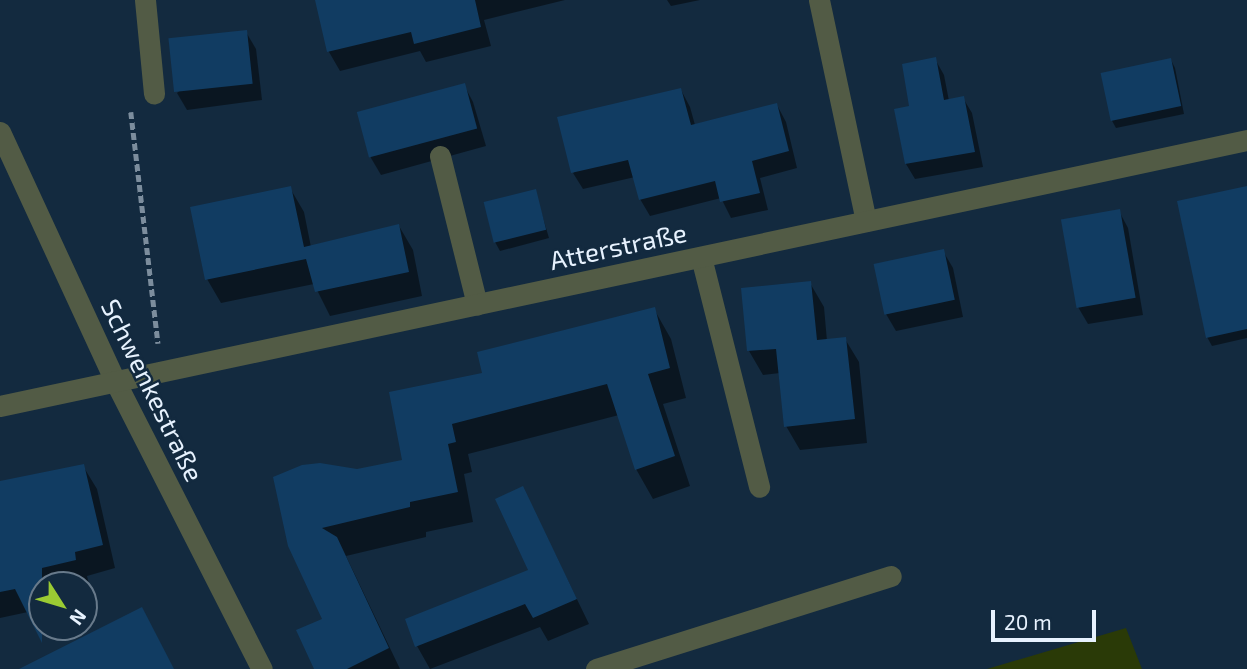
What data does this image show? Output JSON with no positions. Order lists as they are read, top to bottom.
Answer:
{
  "streets": {
    "street": ["Atterstraße", "Schwenkestraße"]
  },
  "crossings": [
    ["Atterstraße", "Schwenkestraße"]
  ],
  "scale_bar": "20 m",
  "north": "bottom right"
}
